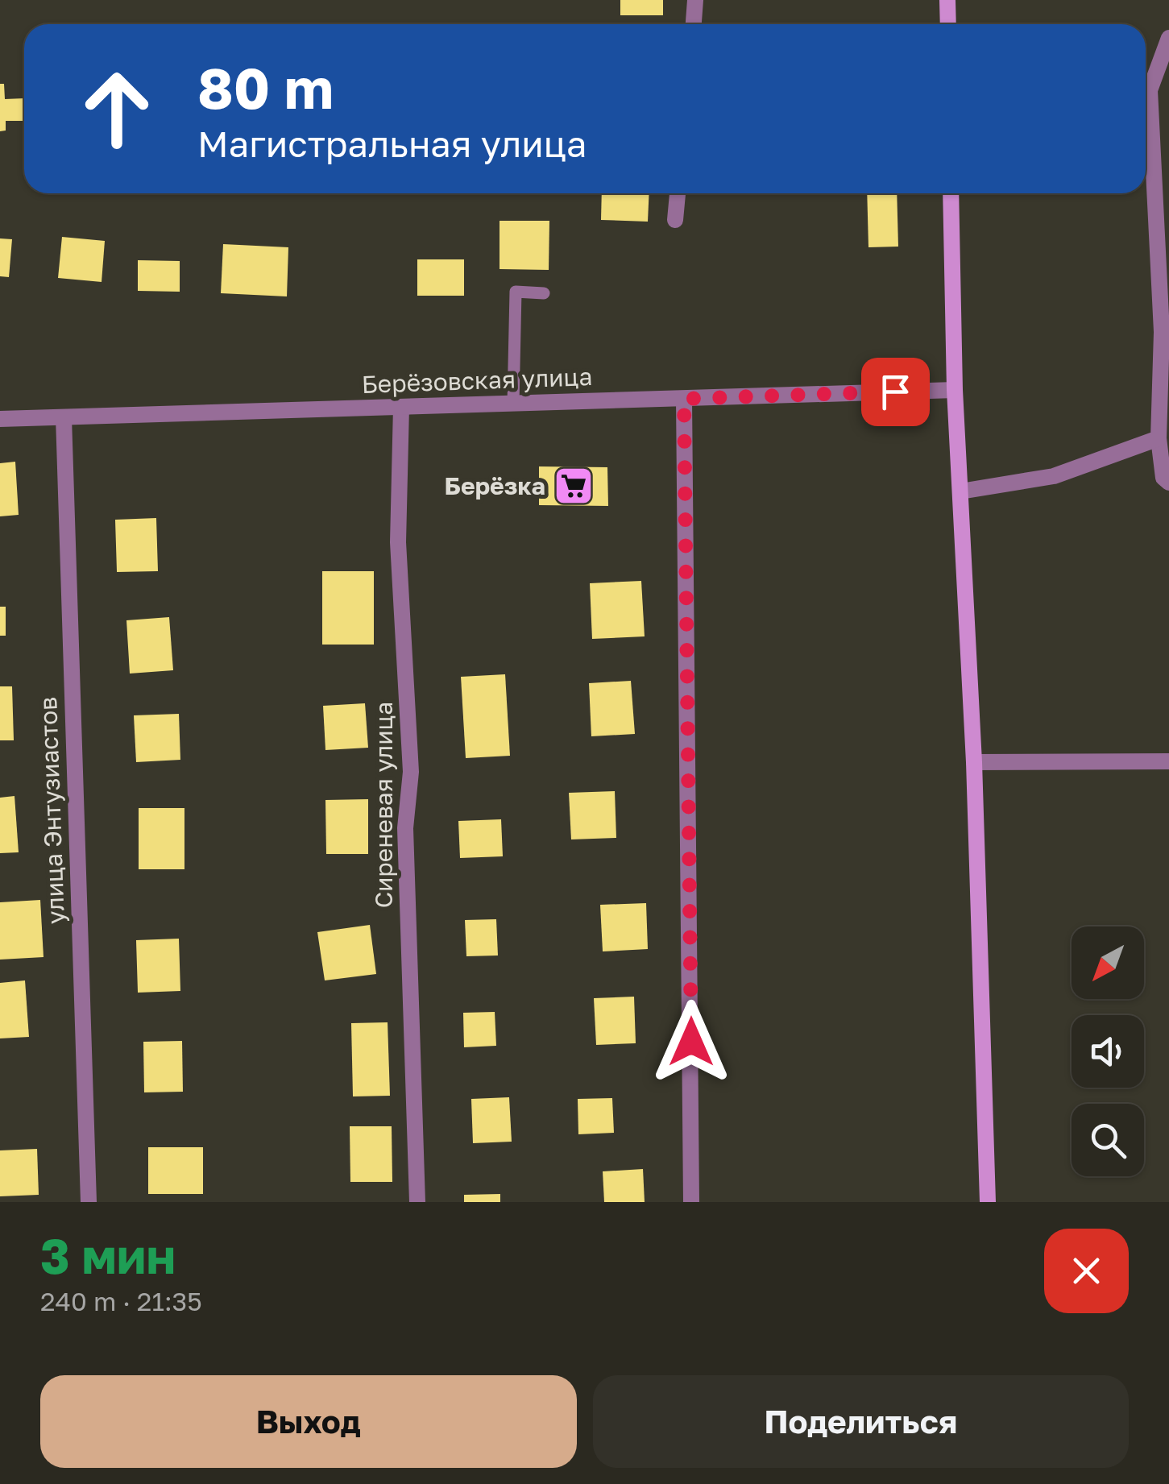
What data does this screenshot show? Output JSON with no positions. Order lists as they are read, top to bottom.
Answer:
{
  "streets": {
    "street": ["Берёзовская улица", "Сиреневая улица", "улица Энтузиастов"]
  },
  "crossings": [
    ["Берёзовская улица", "Сиреневая улица"],
    ["Берёзовская улица", "улица Энтузиастов"]
  ],
  "places": {
    "supermarket": ["Берёзка"]
  },
  "north": "bottom left",
  "page": {
    "turn": ["80 m", "Магистральная улица"],
    "heading": ["3 мин", "240 m · 21:35"],
    "buttons": ["Выход", "Поделиться"]
  }
}
